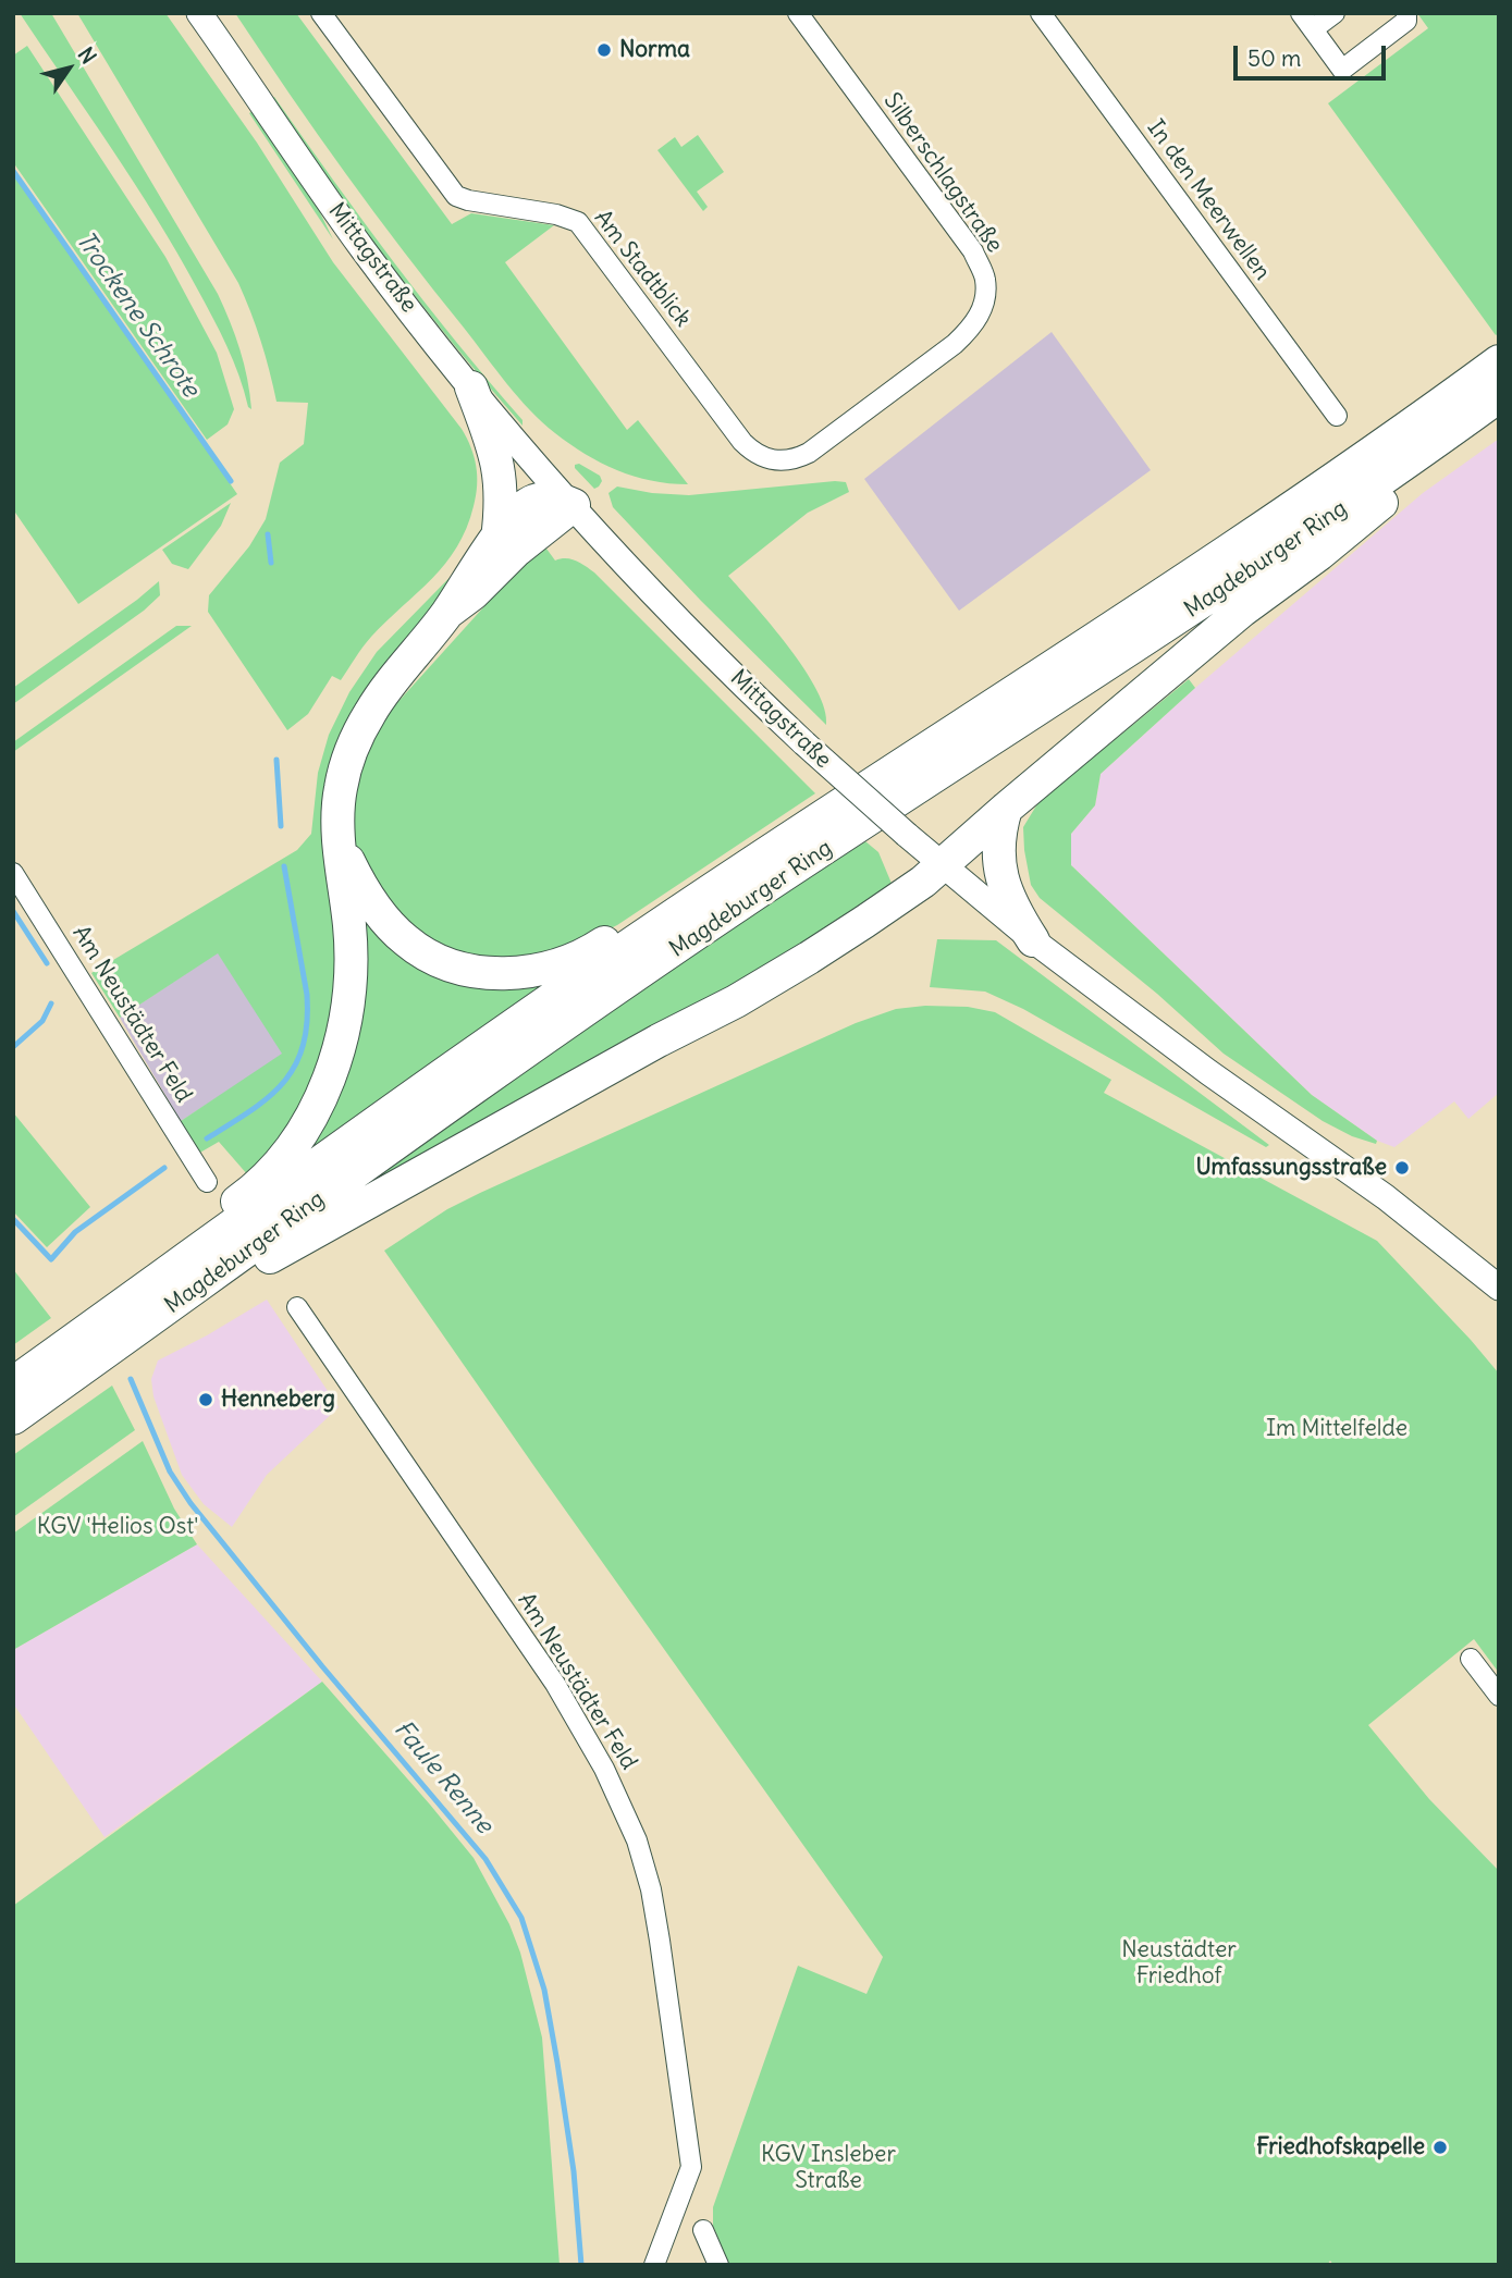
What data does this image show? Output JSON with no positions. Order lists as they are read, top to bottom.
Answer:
{
  "streets": {
    "highway": ["Magdeburger Ring"],
    "street": [
      "Silberschlagstraße",
      "In den Meerwellen",
      "Mittagstraße",
      "Am Stadtblick",
      "Am Neustädter Feld"
    ]
  },
  "crossings": [
    ["Silberschlagstraße", "Am Stadtblick"]
  ],
  "water": ["Trockene Schrote", "Faule Renne"],
  "parks": [
    "Im Mittelfelde",
    "KGV 'Helios Ost'",
    "Neustädter Friedhof",
    "KGV Insleber Straße"
  ],
  "places": [
    "Norma",
    "Umfassungsstraße",
    "Henneberg",
    "Friedhofskapelle"
  ],
  "scale_bar": "50 m",
  "north": "top right"
}
